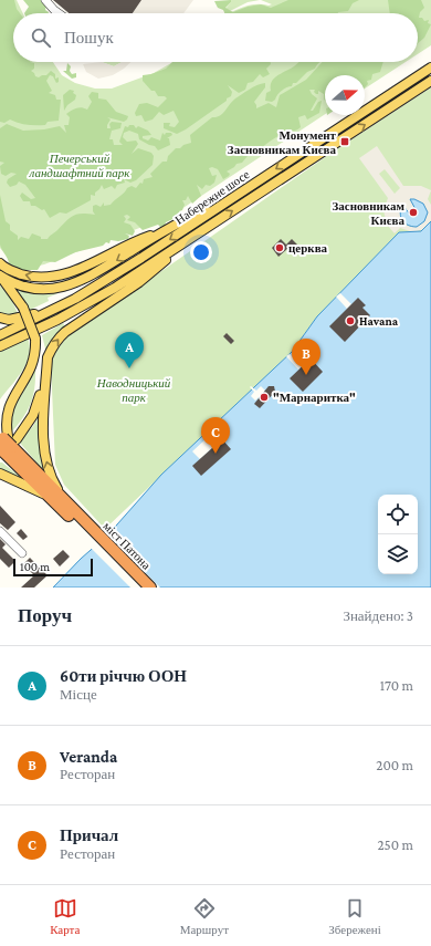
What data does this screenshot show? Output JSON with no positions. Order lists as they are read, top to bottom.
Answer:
{
  "streets": {
    "highway": ["міст Патона"],
    "main road": ["Набережне шосе"]
  },
  "parks": ["Печерський ландшафтний парк", "Наводницький парк"],
  "places": {
    "transit": ["Монумент Засновникам Києва"],
    "other": [
      "Засновникам Києва",
      "церква",
      "Havana",
      "\"Марнаритка\""
    ]
  },
  "scale_bar": "100 m",
  "north": "right",
  "page": {
    "search": "Пошук",
    "pins": ["A", "B", "C"],
    "scale": "100 m",
    "heading": ["Поруч", "Знайдено: 3"],
    "list": [
      {
        "mark": "A",
        "name": "60ти річчю ООН",
        "note": "Місце",
        "value": "170 m"
      },
      {
        "mark": "B",
        "name": "Veranda",
        "note": "Ресторан",
        "value": "200 m"
      },
      {
        "mark": "C",
        "name": "Причал",
        "note": "Ресторан",
        "value": "250 m"
      }
    ],
    "nav": ["Карта", "Маршрут", "Збережені"]
  }
}
